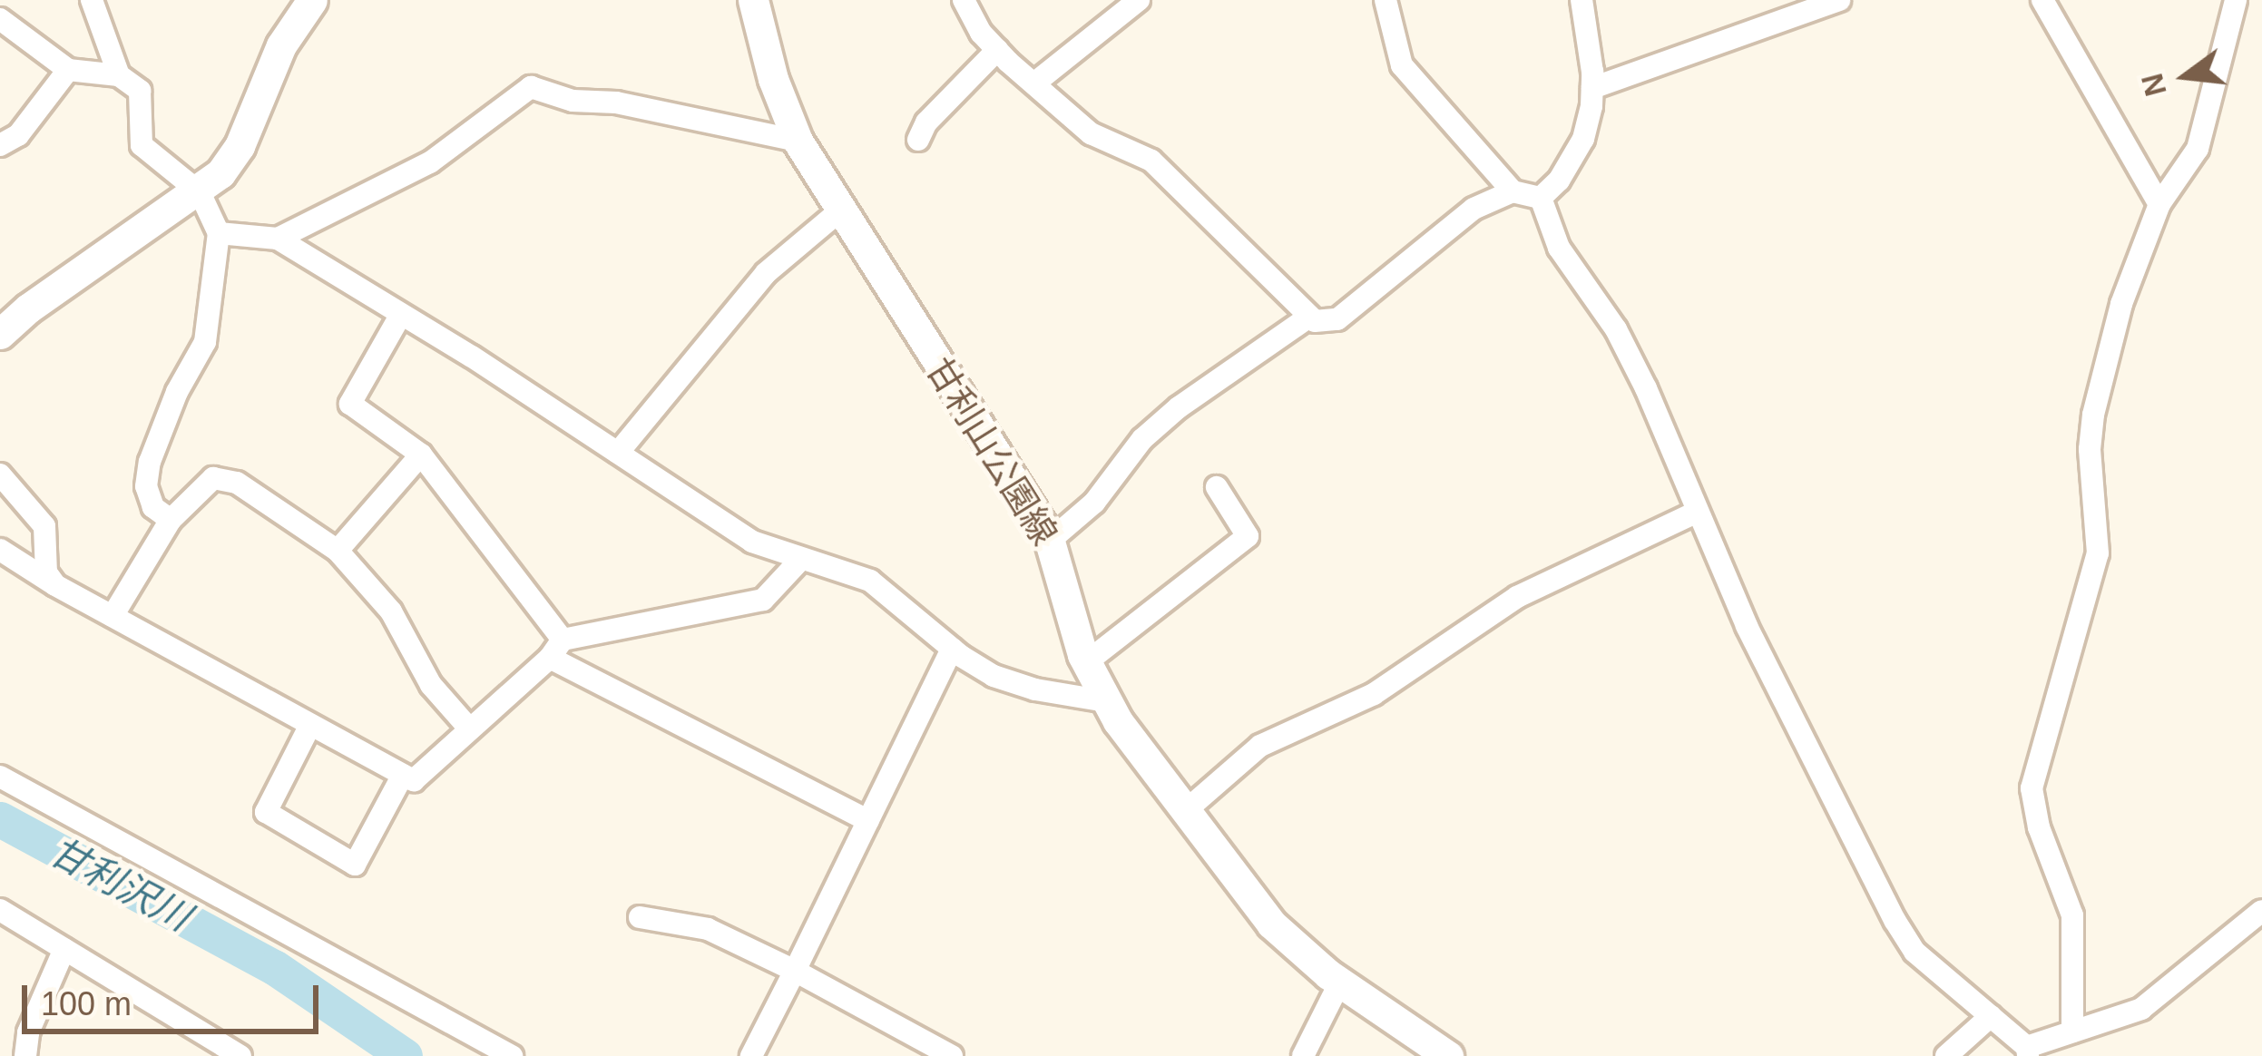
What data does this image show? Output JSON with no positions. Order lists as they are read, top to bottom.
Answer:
{
  "streets": {
    "main road": ["甘利山公園線"]
  },
  "water": ["甘利沢川"],
  "scale_bar": "100 m",
  "north": "left"
}
